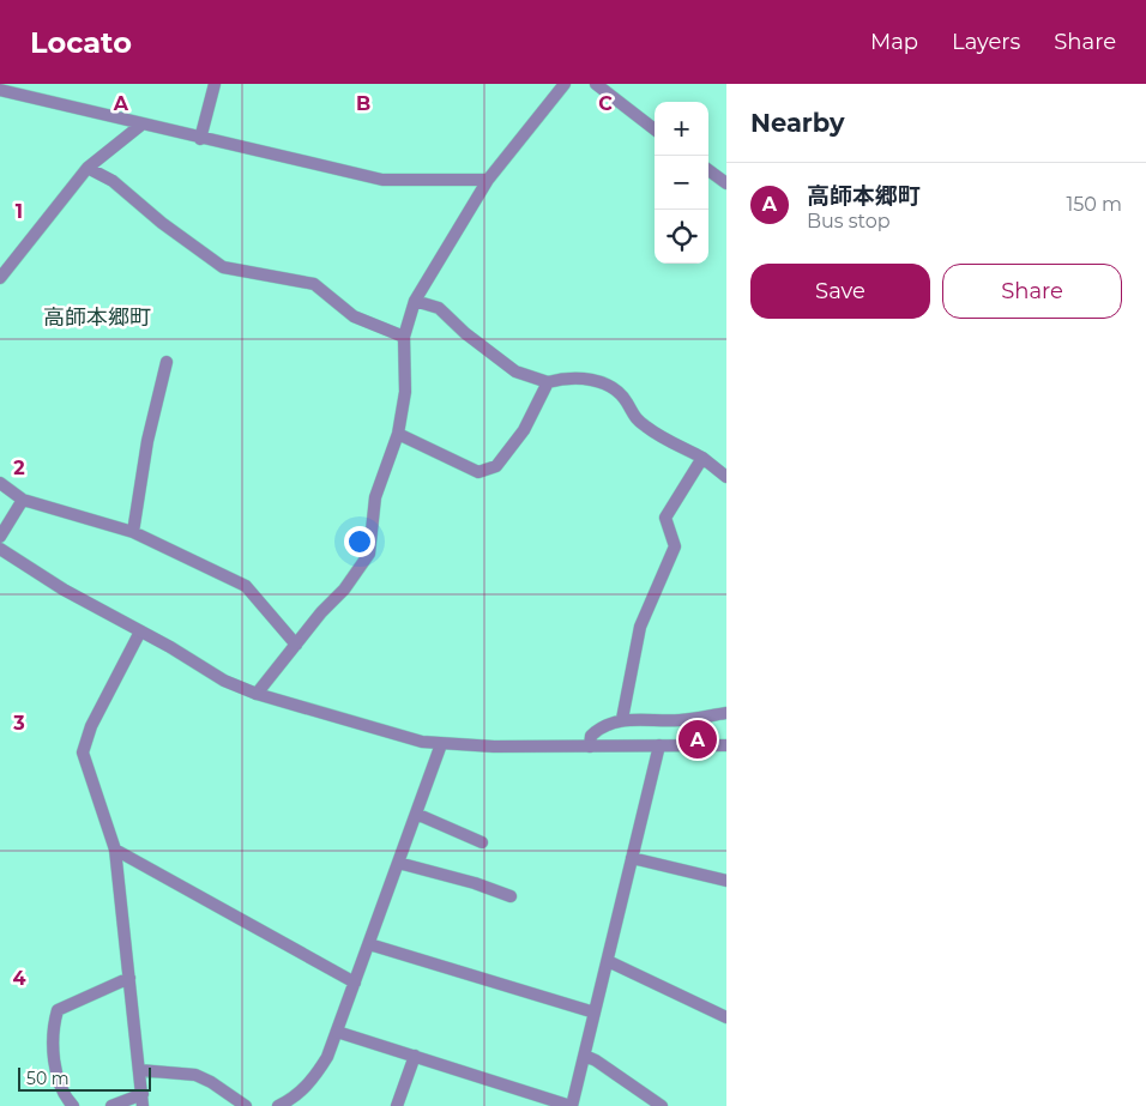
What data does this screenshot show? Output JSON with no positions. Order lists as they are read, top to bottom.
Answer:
{
  "districts": ["高師本郷町"],
  "scale_bar": "50 m",
  "page": {
    "header": "Locato",
    "nav": ["Map", "Layers", "Share"],
    "heading": "Nearby",
    "map_buttons": ["+", "−"],
    "list": [
      {
        "mark": "A",
        "name": "高師本郷町",
        "note": "Bus stop",
        "value": "150 m"
      }
    ],
    "buttons": ["Save", "Share"],
    "pins": "A",
    "scale": "50 m"
  },
  "grid": {
    "columns": ["A", "B", "C"],
    "rows": [
      "1",
      "2",
      "3",
      "4"
    ]
  }
}
